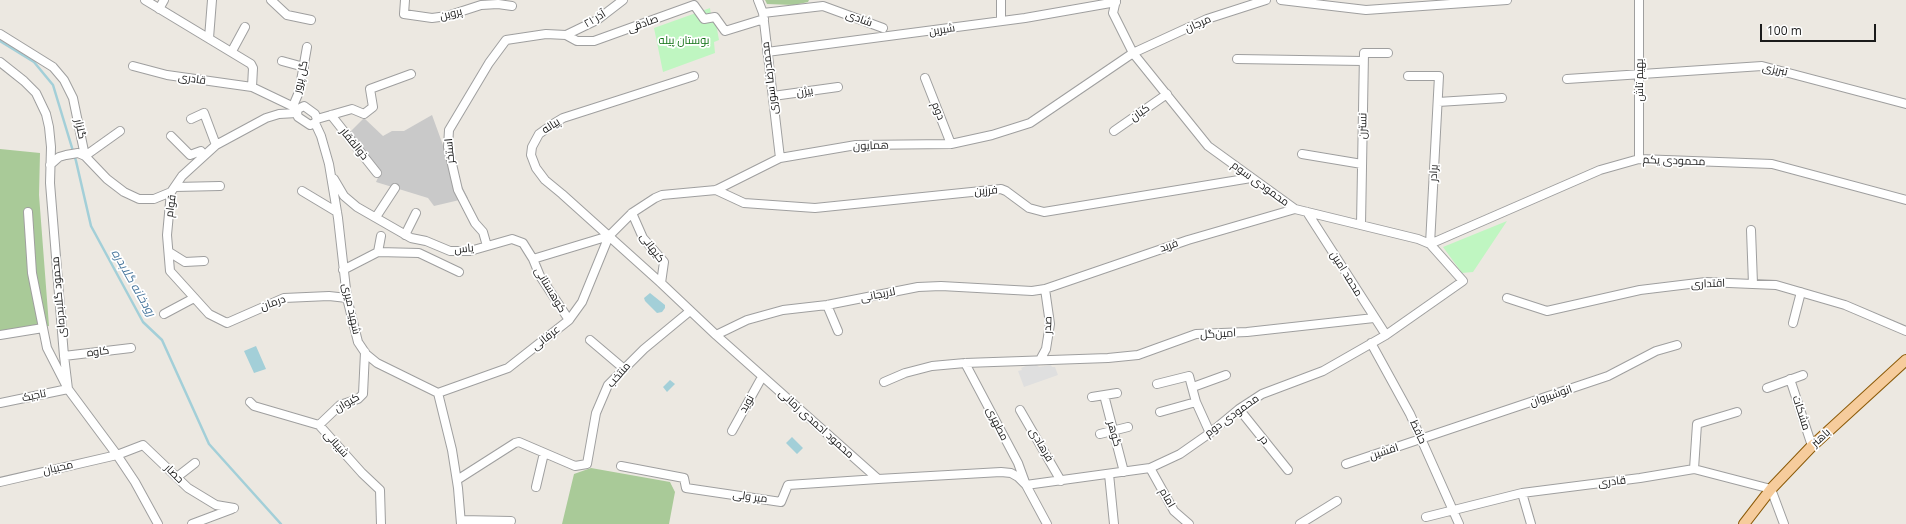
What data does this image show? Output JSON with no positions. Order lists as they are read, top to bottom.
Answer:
{
  "streets": {
    "main road": ["باهنر"],
    "street": [
      "پروین",
      "۲۱ آذر",
      "شادی",
      "صادقی",
      "مرجان",
      "شیرین",
      "تبریزی",
      "گل پرور",
      "محمدرضا سوری",
      "قادری",
      "بهیم تاش",
      "بیژن",
      "دوم",
      "کیان",
      "پیاله",
      "نسترن",
      "گلزار",
      "ذوالفقار",
      "همایون",
      "استخر",
      "محمودی یکم",
      "برادر",
      "محمودی سوم",
      "فرزین",
      "قوام",
      "فرید",
      "کیهانی",
      "یاس",
      "محمد امین",
      "اقتداری",
      "کوهستانی",
      "لاریجانی",
      "محمود گلابدره‌ای",
      "درمان",
      "شهید میری",
      "صدر",
      "امین‌گل",
      "عرفانی",
      "کاوه",
      "منتخب",
      "تاجیک",
      "انوشیروان",
      "کیوان",
      "نوید",
      "مشکات",
      "محمودی دوم",
      "محمود احمدی زمانی",
      "مطهری",
      "حافظ",
      "گوهر",
      "در",
      "شیبانی",
      "فرهادی",
      "افشین",
      "محبیان",
      "حصار",
      "میر ولی",
      "امام"
    ]
  },
  "crossings": [
    ["۲۱ آذر", "صادقی"],
    ["شادی", "صادقی"],
    ["شادی", "محمدرضا سوری"],
    ["صادقی", "محمدرضا سوری"],
    ["صادقی", "استخر"],
    ["مرجان", "همایون"],
    ["مرجان", "محمودی سوم"],
    ["شیرین", "محمدرضا سوری"],
    ["شیرین", "محمودی سوم"],
    ["تبریزی", "بهیم تاش"],
    ["گل پرور", "قادری"],
    ["گل پرور", "قوام"],
    ["گل پرور", "شهید میری"],
    ["محمدرضا سوری", "بیژن"],
    ["محمدرضا سوری", "همایون"],
    ["قادری", "قوام"],
    ["قادری", "شهید میری"],
    ["قادری", "حافظ"],
    ["قادری", "باهنر"],
    ["بهیم تاش", "محمودی یکم"],
    ["دوم", "همایون"],
    ["کیان", "محمودی سوم"],
    ["پیاله", "همایون"],
    ["پیاله", "عرفانی"],
    ["پیاله", "محمود احمدی زمانی"],
    ["نسترن", "محمودی سوم"],
    ["همایون", "محمودی سوم"],
    ["همایون", "فرزین"],
    ["همایون", "کیهانی"],
    ["همایون", "عرفانی"],
    ["همایون", "محمود احمدی زمانی"],
    ["استخر", "یاس"],
    ["محمودی یکم", "برادر"],
    ["محمودی یکم", "محمودی سوم"],
    ["برادر", "محمودی سوم"],
    ["محمودی سوم", "فرزین"],
    ["محمودی سوم", "فرید"],
    ["محمودی سوم", "محمد امین"],
    ["محمودی سوم", "محمودی دوم"],
    ["قوام", "درمان"],
    ["قوام", "شهید میری"],
    ["فرید", "لاریجانی"],
    ["فرید", "صدر"],
    ["کیهانی", "محمود احمدی زمانی"],
    ["یاس", "کوهستانی"],
    ["یاس", "شهید میری"],
    ["محمد امین", "امین‌گل"],
    ["محمد امین", "محمودی دوم"],
    ["کوهستانی", "عرفانی"],
    ["لاریجانی", "صدر"],
    ["لاریجانی", "محمود احمدی زمانی"],
    ["محمود گلابدره‌ای", "کاوه"],
    ["محمود گلابدره‌ای", "تاجیک"],
    ["محمود گلابدره‌ای", "محبیان"],
    ["محمود گلابدره‌ای", "حصار"],
    ["درمان", "شهید میری"],
    ["شهید میری", "عرفانی"],
    ["شهید میری", "کیوان"],
    ["صدر", "امین‌گل"],
    ["امین‌گل", "مطهری"],
    ["عرفانی", "محمود احمدی زمانی"],
    ["منتخب", "محمود احمدی زمانی"],
    ["انوشیروان", "حافظ"],
    ["انوشیروان", "افشین"],
    ["کیوان", "شیبانی"],
    ["نوید", "محمود احمدی زمانی"],
    ["مشکات", "باهنر"],
    ["محمودی دوم", "مطهری"],
    ["محمودی دوم", "حافظ"],
    ["محمودی دوم", "گوهر"],
    ["محمودی دوم", "در"],
    ["محمودی دوم", "فرهادی"],
    ["محمودی دوم", "امام"],
    ["محمود احمدی زمانی", "میر ولی"],
    ["حافظ", "افشین"],
    ["محبیان", "حصار"]
  ],
  "water": ["رودخانه گلابدره"],
  "parks": ["بوستان پیله"],
  "scale_bar": "100 m"
}
